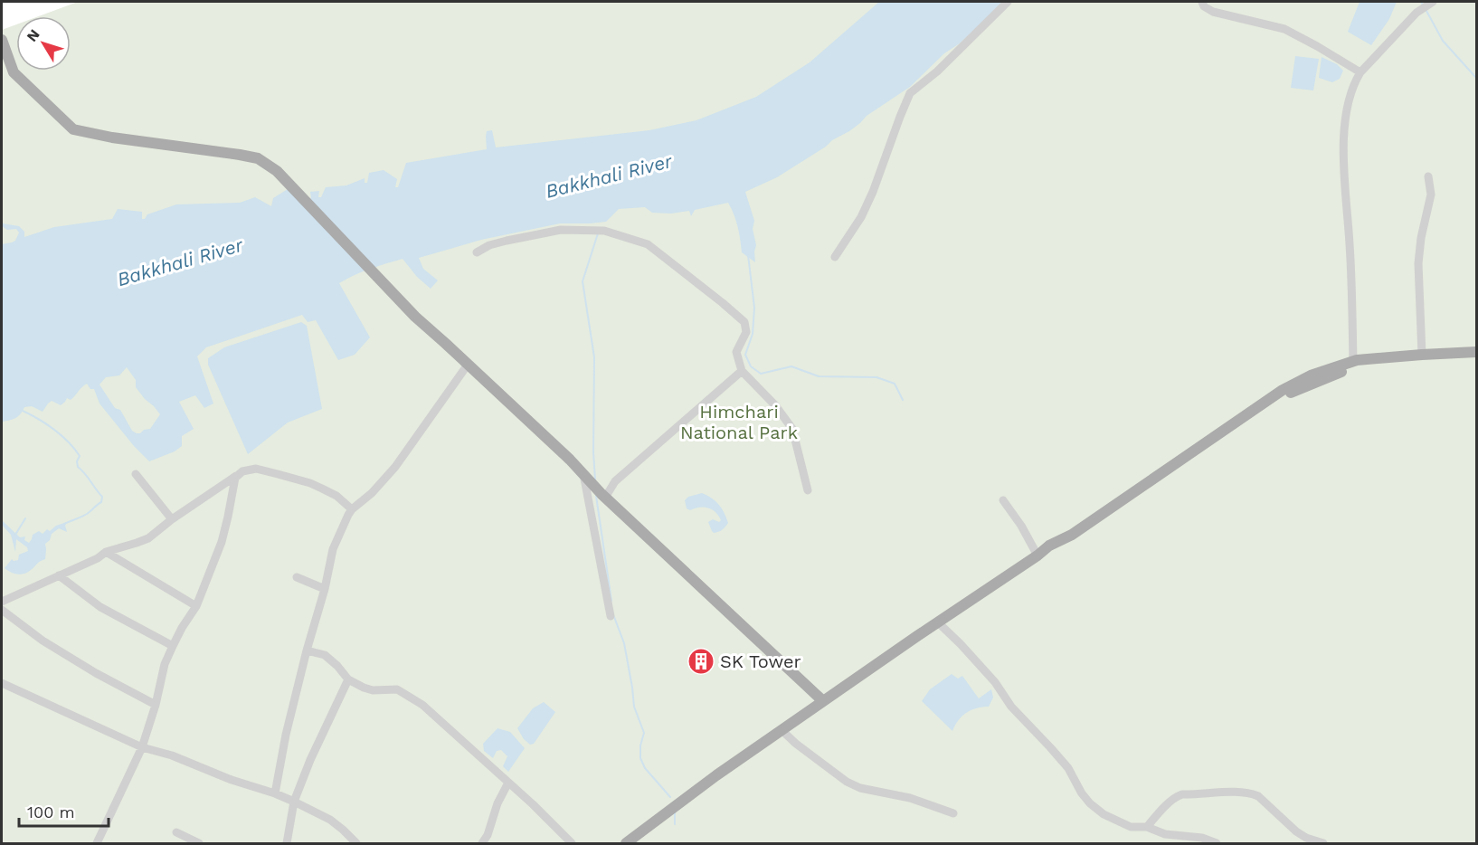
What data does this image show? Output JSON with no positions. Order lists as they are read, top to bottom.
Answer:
{
  "water": ["Bakkhali River"],
  "parks": ["Himchari National Park"],
  "places": {
    "building": ["SK Tower"]
  },
  "scale_bar": "100 m",
  "north": "top left"
}
